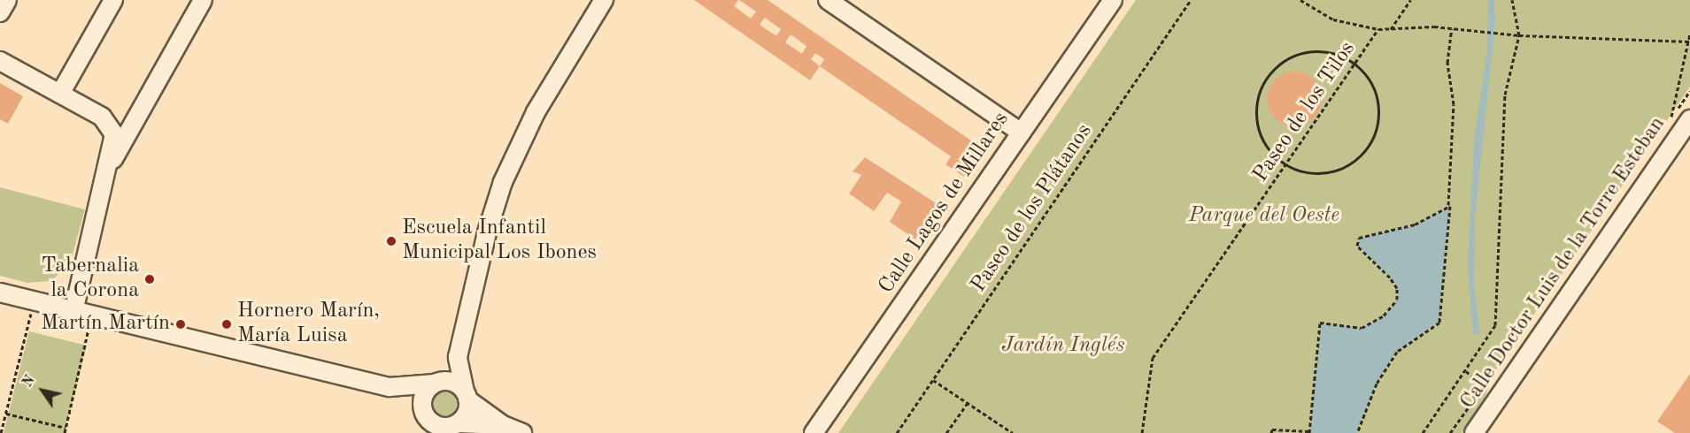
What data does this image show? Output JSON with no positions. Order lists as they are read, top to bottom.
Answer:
{
  "streets": {
    "street": ["Calle Lagos de Millares", "Calle Doctor Luis de la Torre Esteban"],
    "path": ["Paseo de los Tilos", "Paseo de los Plátanos"]
  },
  "parks": ["Parque del Oeste", "Jardín Inglés"],
  "places": [
    "Escuela Infantil Municipal Los Ibones",
    "Tabernalia la Corona",
    "Martín Martín",
    "Hornero Marín, María Luisa"
  ],
  "north": "top left"
}
